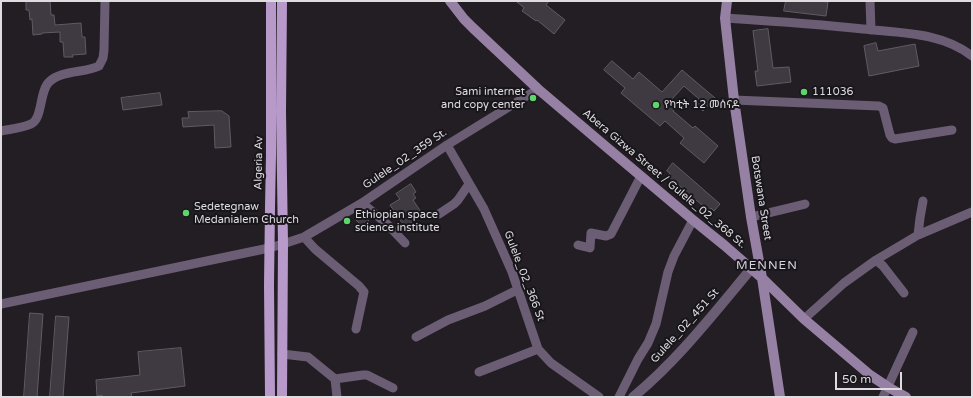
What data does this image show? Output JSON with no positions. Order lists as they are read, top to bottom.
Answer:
{
  "streets": {
    "main road": ["Algeria Av", "Abera Gizwa Street / Gulele_02_368 St.", "Botswana Street"],
    "street": ["Gulele_02_359 St.", "Gulele_02_366 St", "Gulele_02_451 St"]
  },
  "crossings": [
    ["Gulele_02_359 St.", "Algeria Av"],
    ["Gulele_02_359 St.", "Abera Gizwa Street / Gulele_02_368 St."],
    ["Gulele_02_359 St.", "Gulele_02_366 St"],
    ["Abera Gizwa Street / Gulele_02_368 St.", "Botswana Street"],
    ["Abera Gizwa Street / Gulele_02_368 St.", "Gulele_02_451 St"]
  ],
  "districts": ["MENNEN"],
  "places": [
    "111036",
    "Sami internet and copy center",
    "የካቲት 12 መሰናዶ",
    "Sedetegnaw Medanialem Church",
    "Ethiopian space science institute"
  ],
  "scale_bar": "50 m"
}
